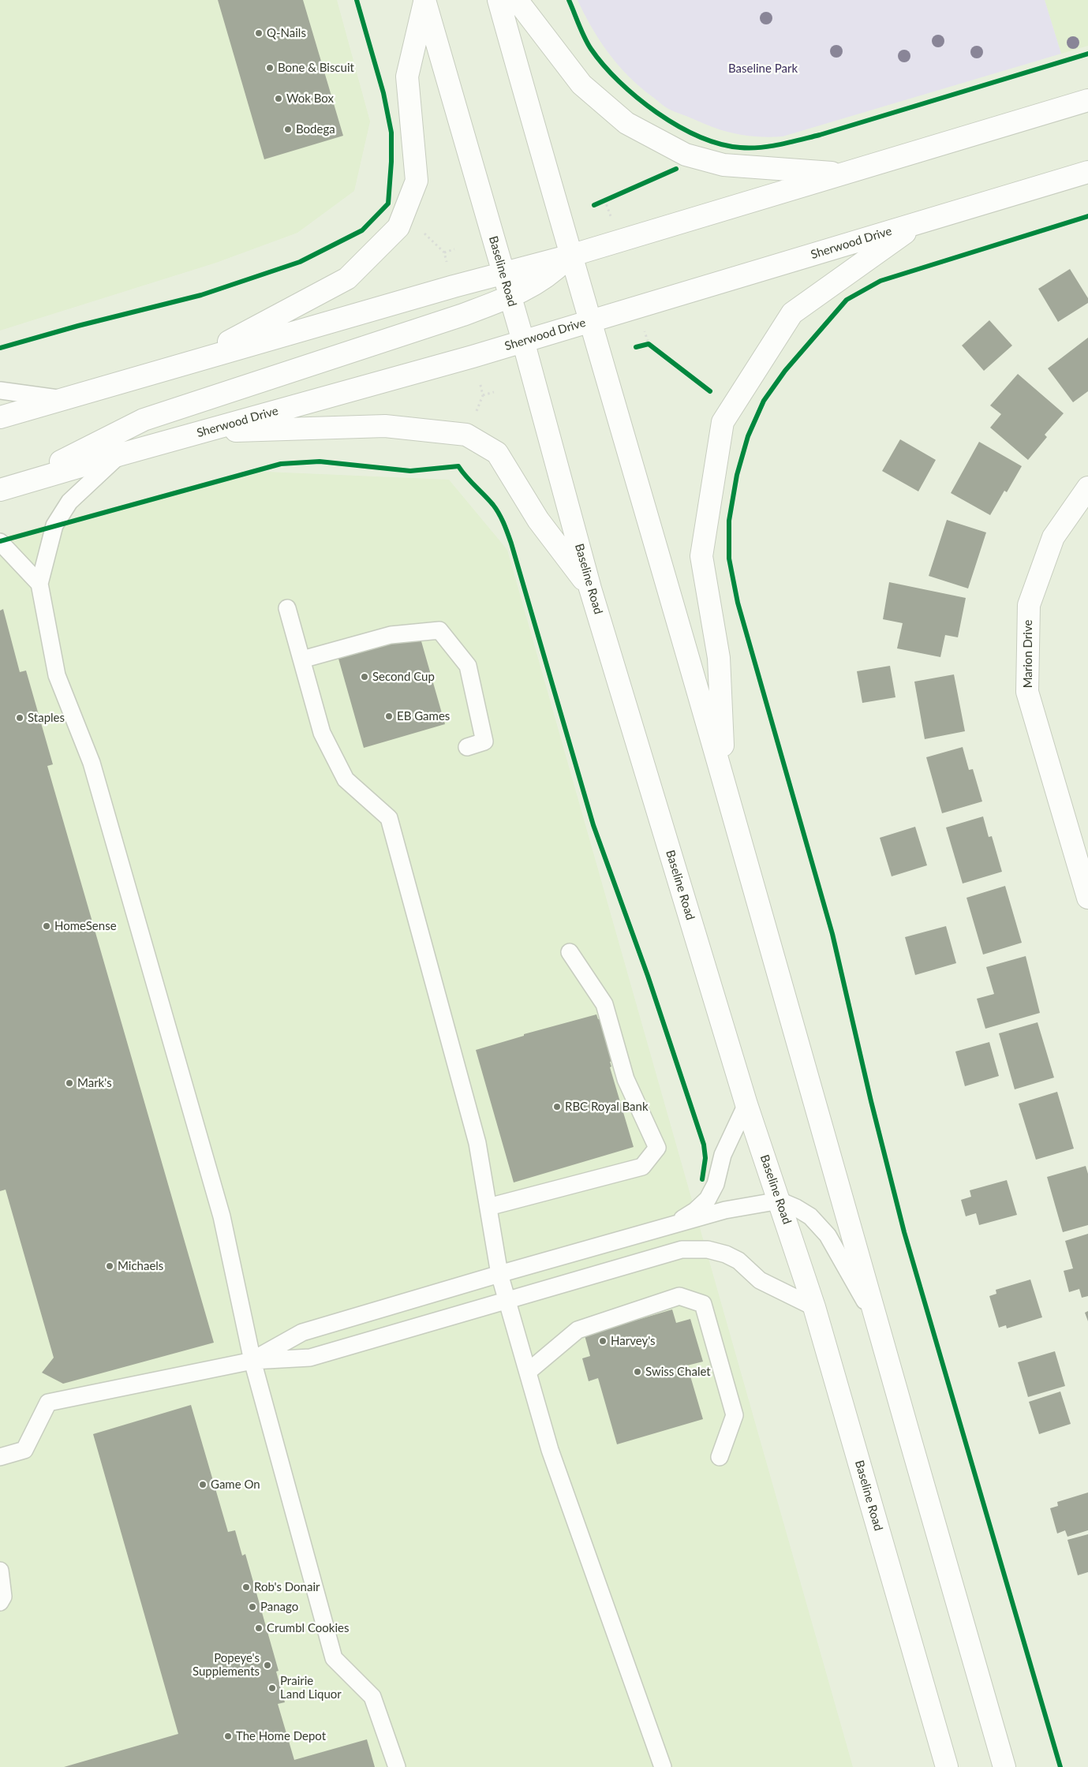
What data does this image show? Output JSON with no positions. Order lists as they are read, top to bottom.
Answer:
{
  "streets": {
    "main road": ["Sherwood Drive", "Baseline Road", "Marion Drive"]
  },
  "crossings": [
    ["Sherwood Drive", "Baseline Road"]
  ],
  "parks": ["Baseline Park"],
  "places": [
    "Q-Nails",
    "Bone & Biscuit",
    "Wok Box",
    "Bodega",
    "Second Cup",
    "EB Games",
    "Staples",
    "HomeSense",
    "Mark's",
    "RBC Royal Bank",
    "Michaels",
    "Harvey's",
    "Swiss Chalet",
    "Game On",
    "Rob's Donair",
    "Panago",
    "Crumbl Cookies",
    "Popeye's Supplements",
    "Prairie Land Liquor",
    "The Home Depot"
  ]
}
